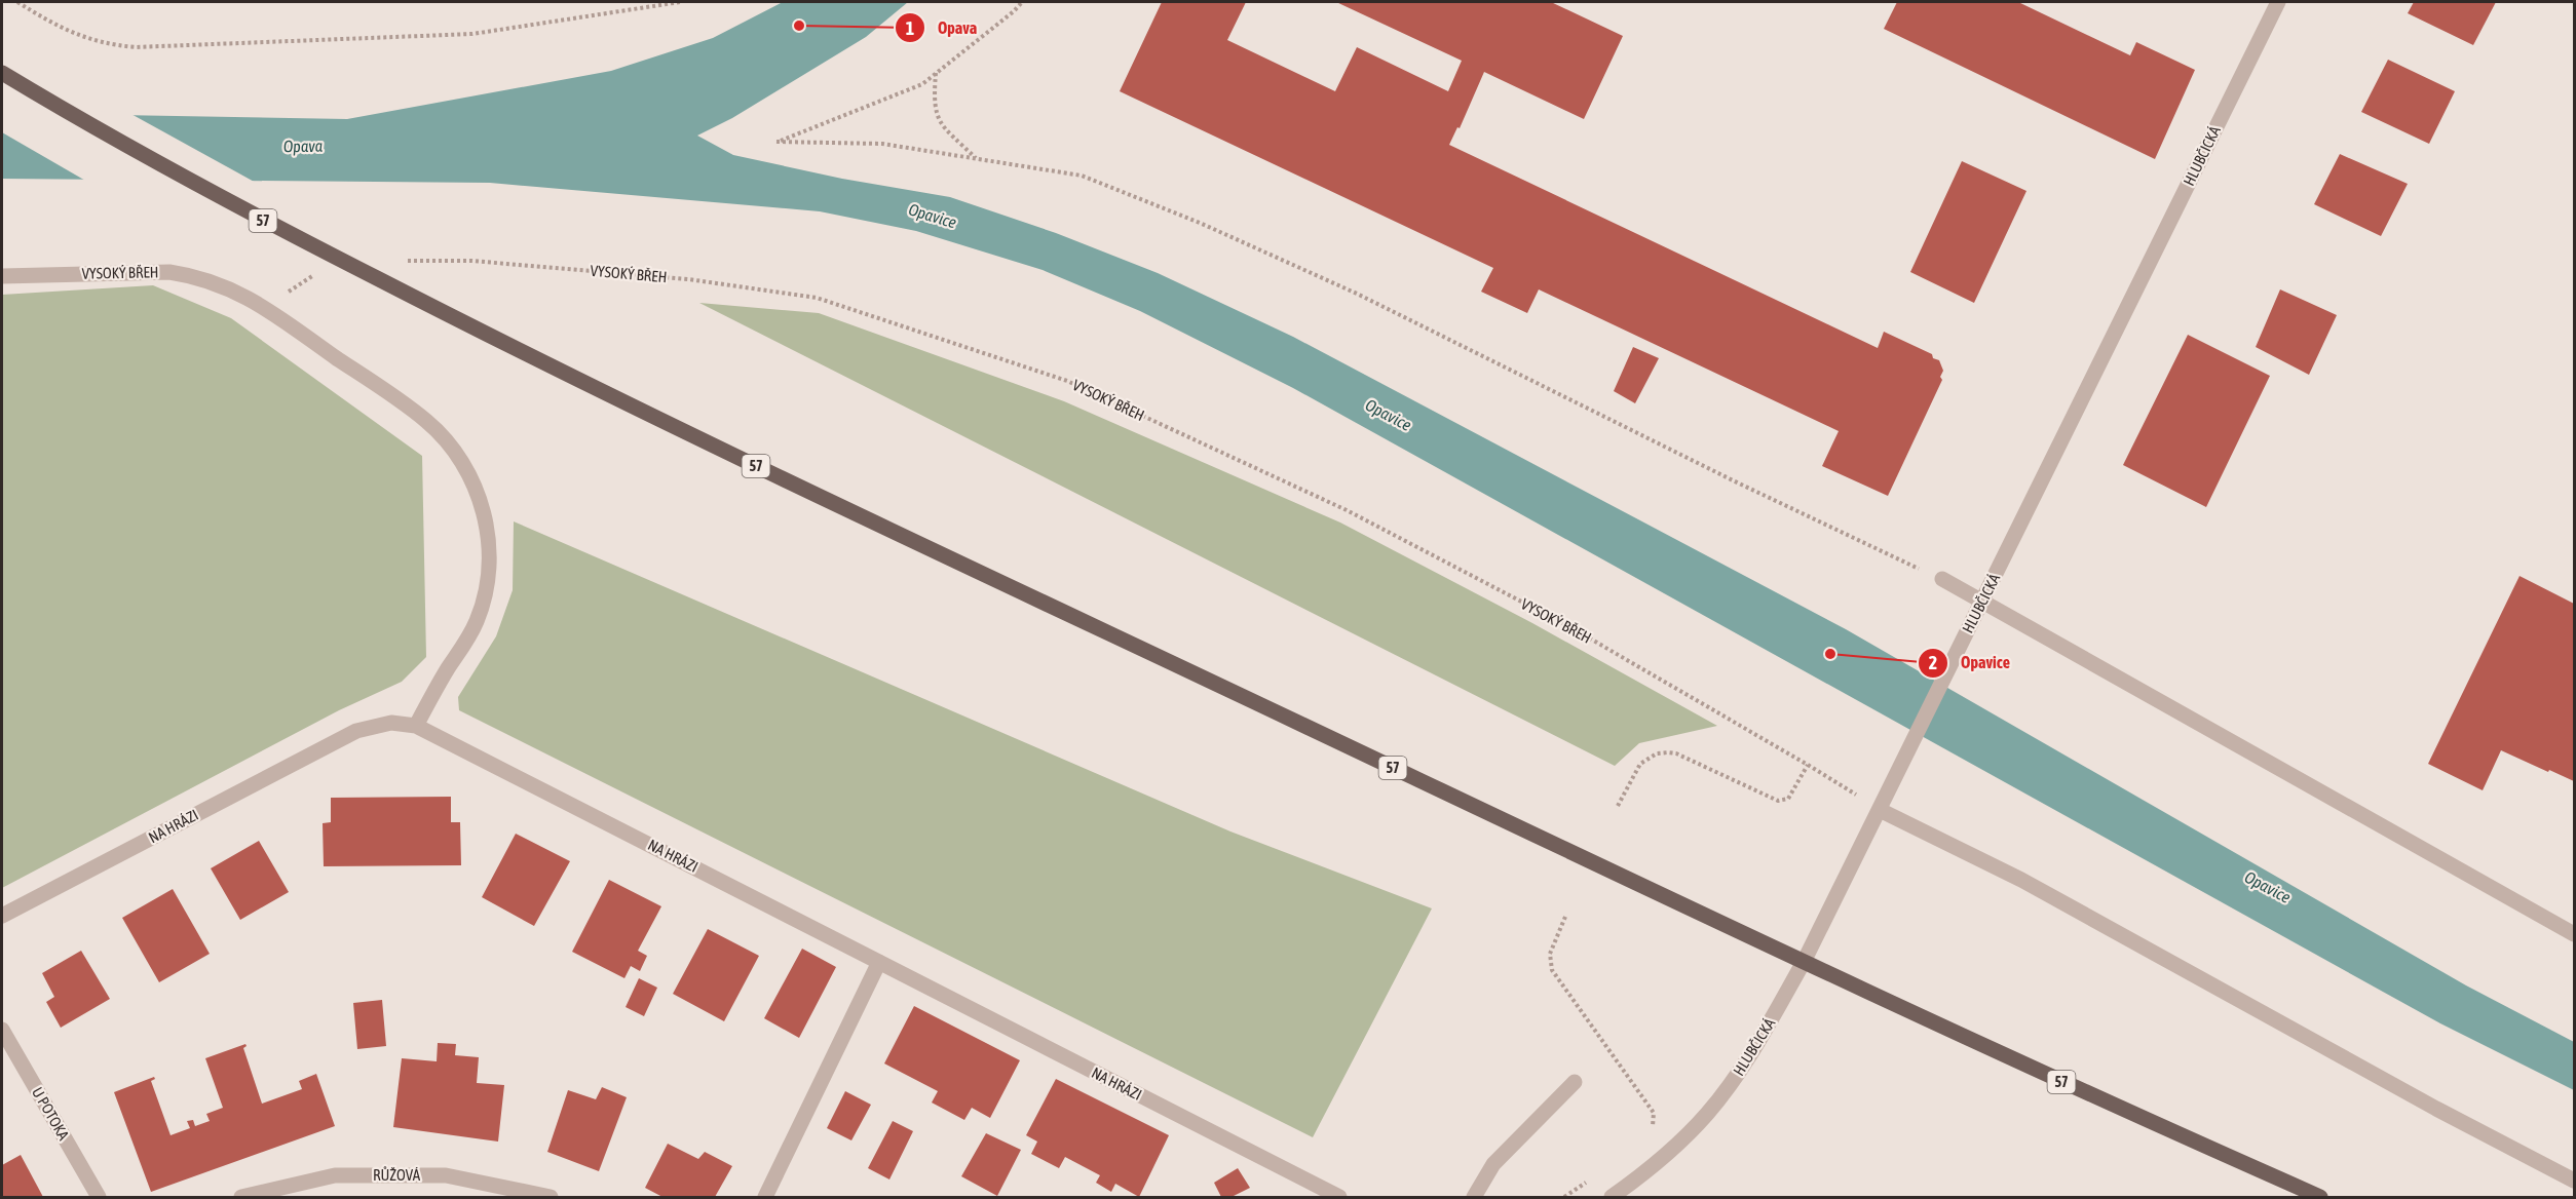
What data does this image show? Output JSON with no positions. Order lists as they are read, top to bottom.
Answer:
{
  "streets": {
    "main road": ["57"],
    "street": [
      "HLUBČICKÁ",
      "VYSOKÝ BŘEH",
      "NA HRÁZI",
      "U POTOKA",
      "RŮŽOVÁ"
    ]
  },
  "crossings": [
    ["HLUBČICKÁ", "57"],
    ["HLUBČICKÁ", "VYSOKÝ BŘEH"],
    ["VYSOKÝ BŘEH", "NA HRÁZI"]
  ],
  "water": ["Opava", "Opavice"],
  "places": ["Opava", "Opavice"]
}
